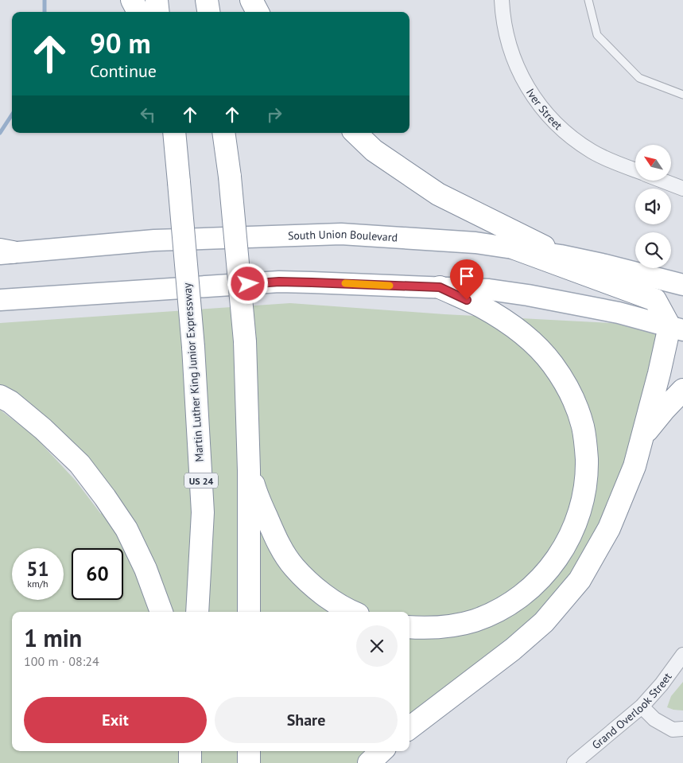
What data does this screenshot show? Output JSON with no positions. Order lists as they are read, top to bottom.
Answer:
{
  "streets": {
    "highway": ["Martin Luther King Junior Expressway", "US 24"],
    "main road": ["South Union Boulevard"],
    "street": ["Iver Street", "Grand Overlook Street"]
  },
  "north": "top left",
  "page": {
    "turn": ["90 m", "Continue"],
    "speed": "51 km/h",
    "limit": "60",
    "heading": ["1 min", "100 m · 08:24"],
    "buttons": ["Exit", "Share"]
  }
}
